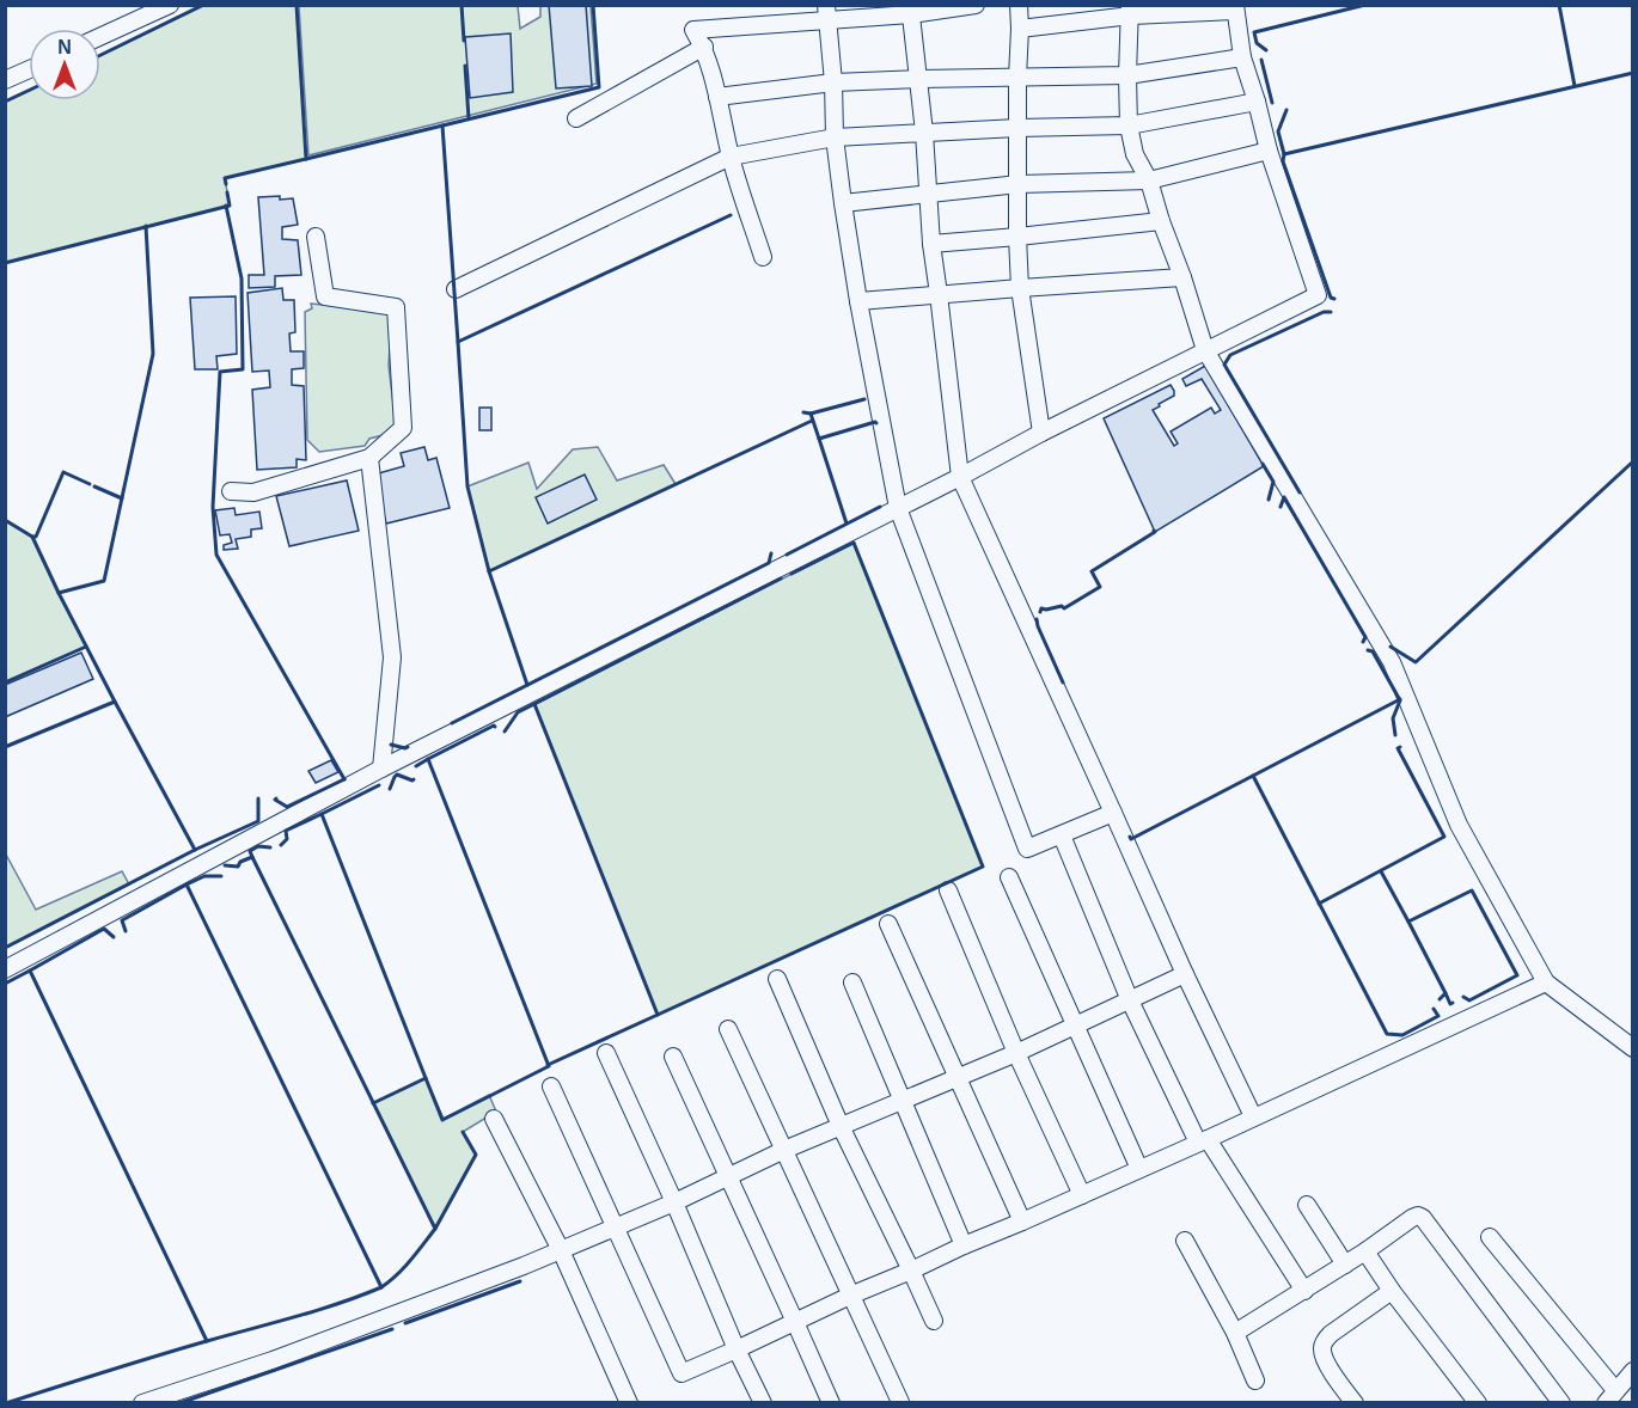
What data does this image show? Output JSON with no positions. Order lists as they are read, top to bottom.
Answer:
{
  "north": "top"
}
